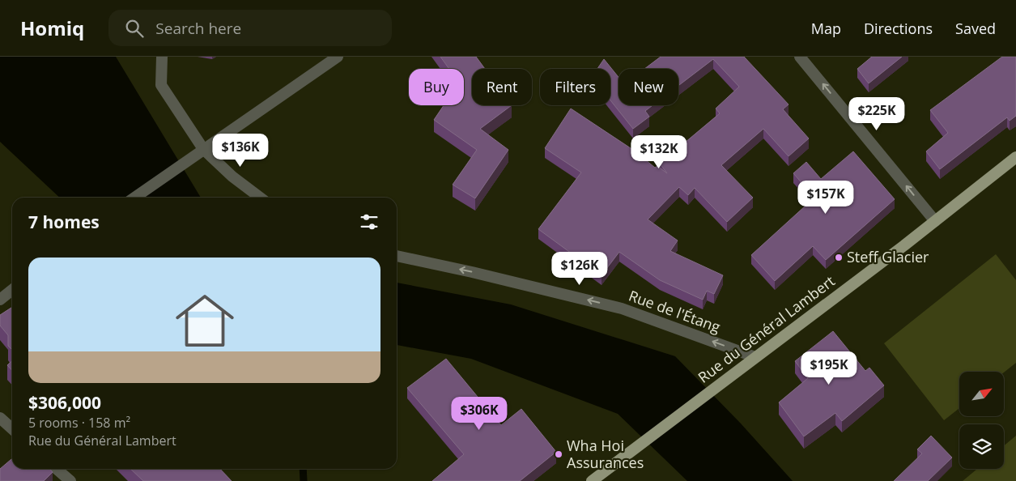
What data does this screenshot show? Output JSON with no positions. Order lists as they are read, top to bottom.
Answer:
{
  "streets": {
    "main road": ["Rue du Général Lambert"],
    "street": ["Rue de l'Étang"]
  },
  "crossings": [
    ["Rue de l'Étang", "Rue du Général Lambert"]
  ],
  "one_way": ["Rue de l'Étang"],
  "places": ["Steff Glacier", "Wha Hoi Assurances"],
  "north": "top right",
  "page": {
    "header": "Homiq",
    "search": "Search here",
    "nav": ["Map", "Directions", "Saved"],
    "chip": [
      "Buy",
      "Rent",
      "Filters",
      "New"
    ],
    "price": [
      "$225K",
      "$136K",
      "$132K",
      "$157K",
      "$126K",
      "$195K",
      "$306K"
    ],
    "heading": "7 homes",
    "list": [
      {
        "name": "$306,000",
        "note": "5 rooms · 158 m² · Rue du Général Lambert"
      }
    ]
  }
}
